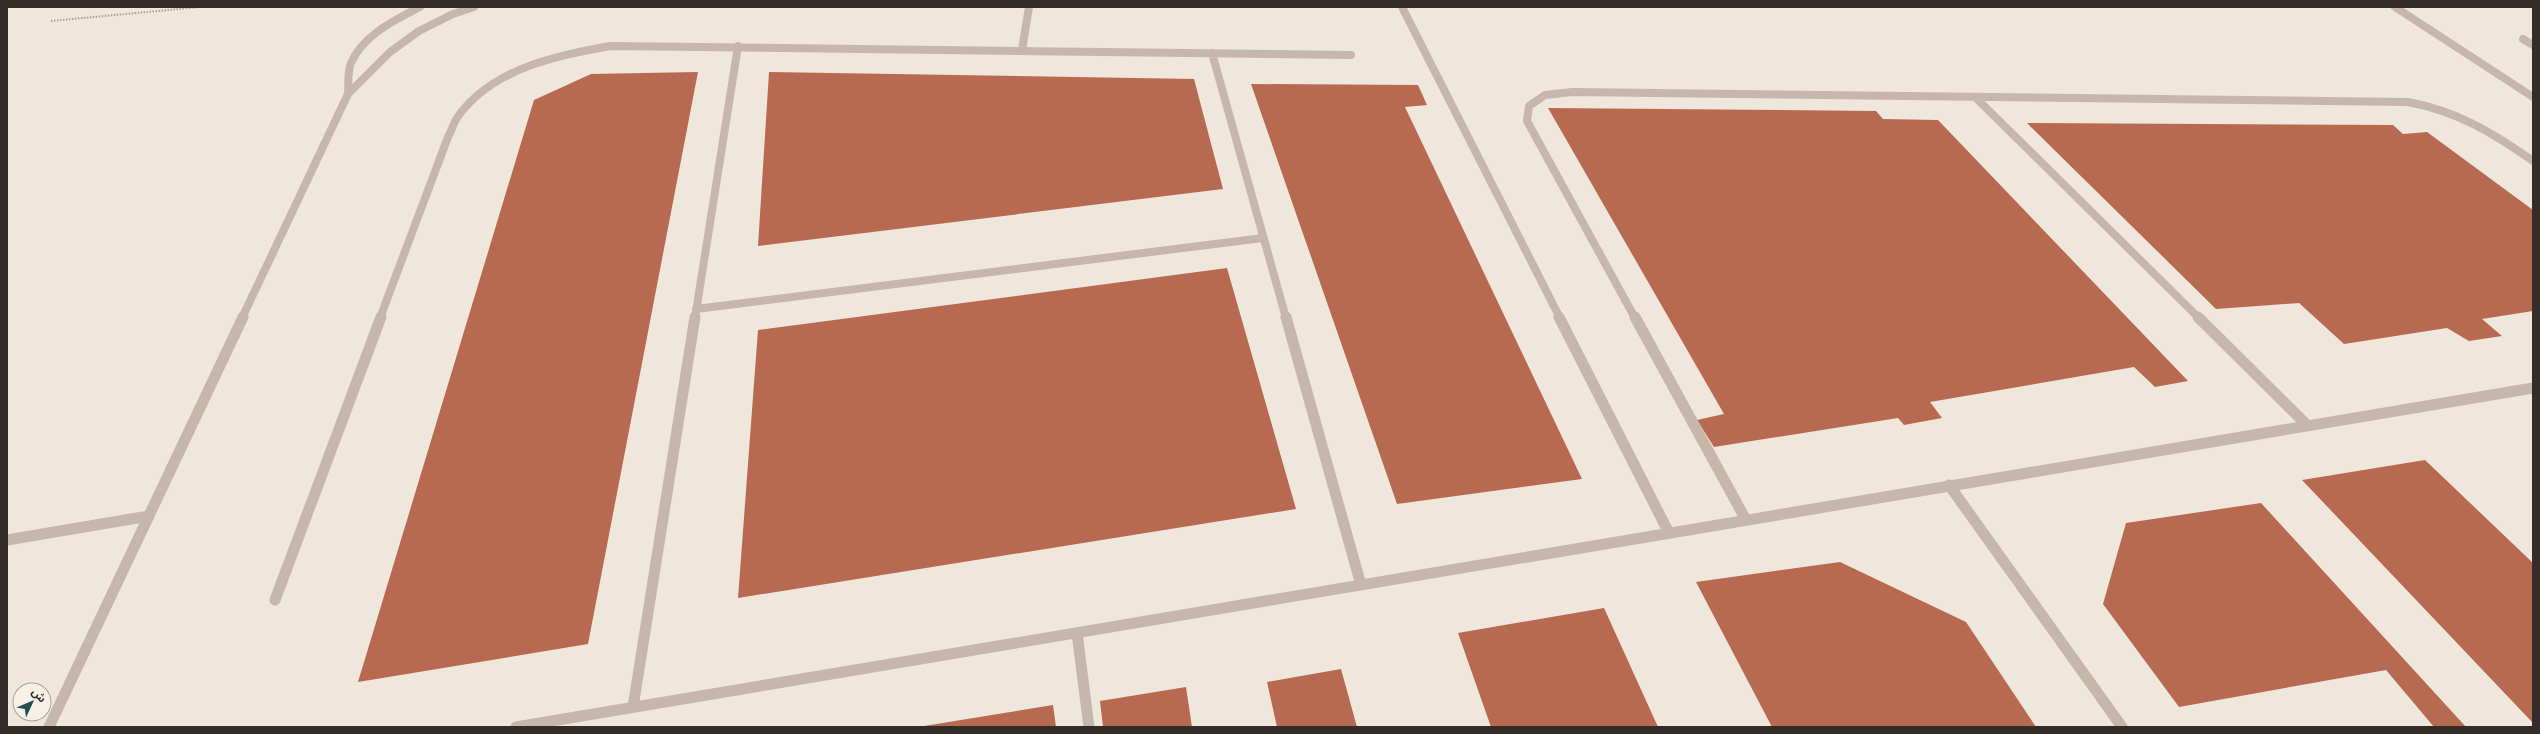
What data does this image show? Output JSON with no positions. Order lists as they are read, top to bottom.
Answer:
{
  "north": "top right"
}
